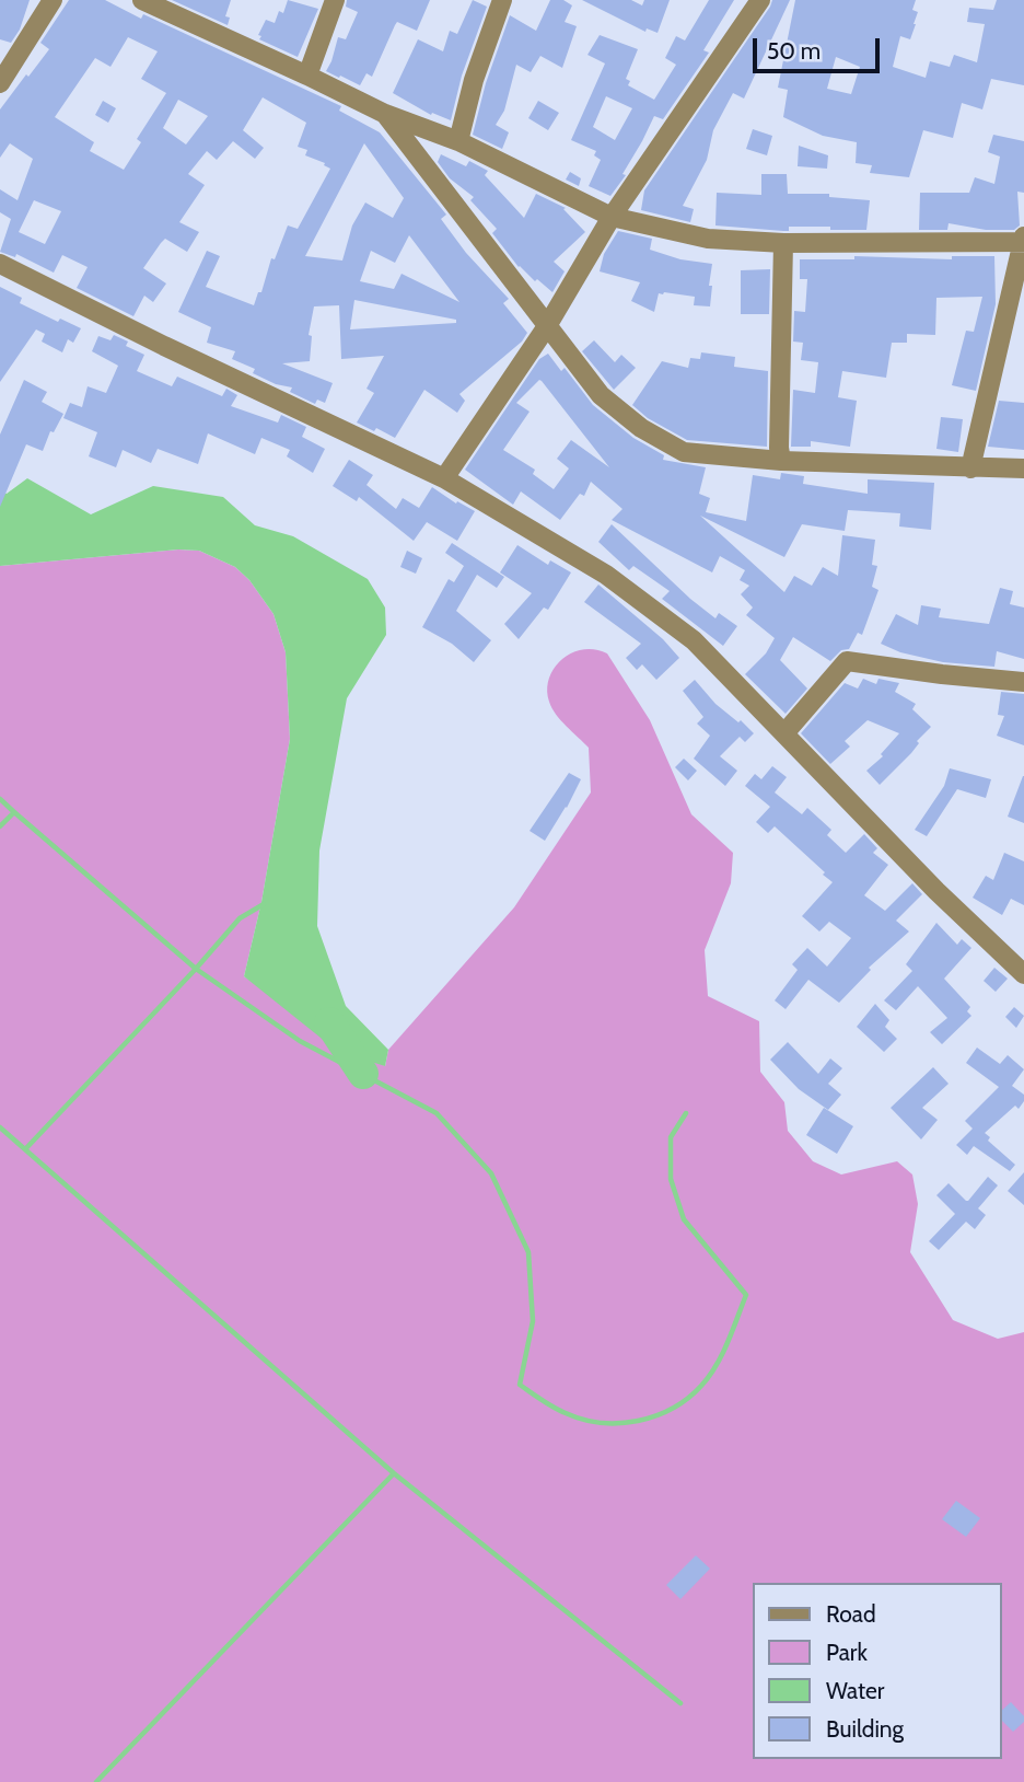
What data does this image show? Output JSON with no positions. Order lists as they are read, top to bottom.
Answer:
{
  "legend": [
    "Road",
    "Park",
    "Water",
    "Building"
  ],
  "scale_bar": "50 m"
}
